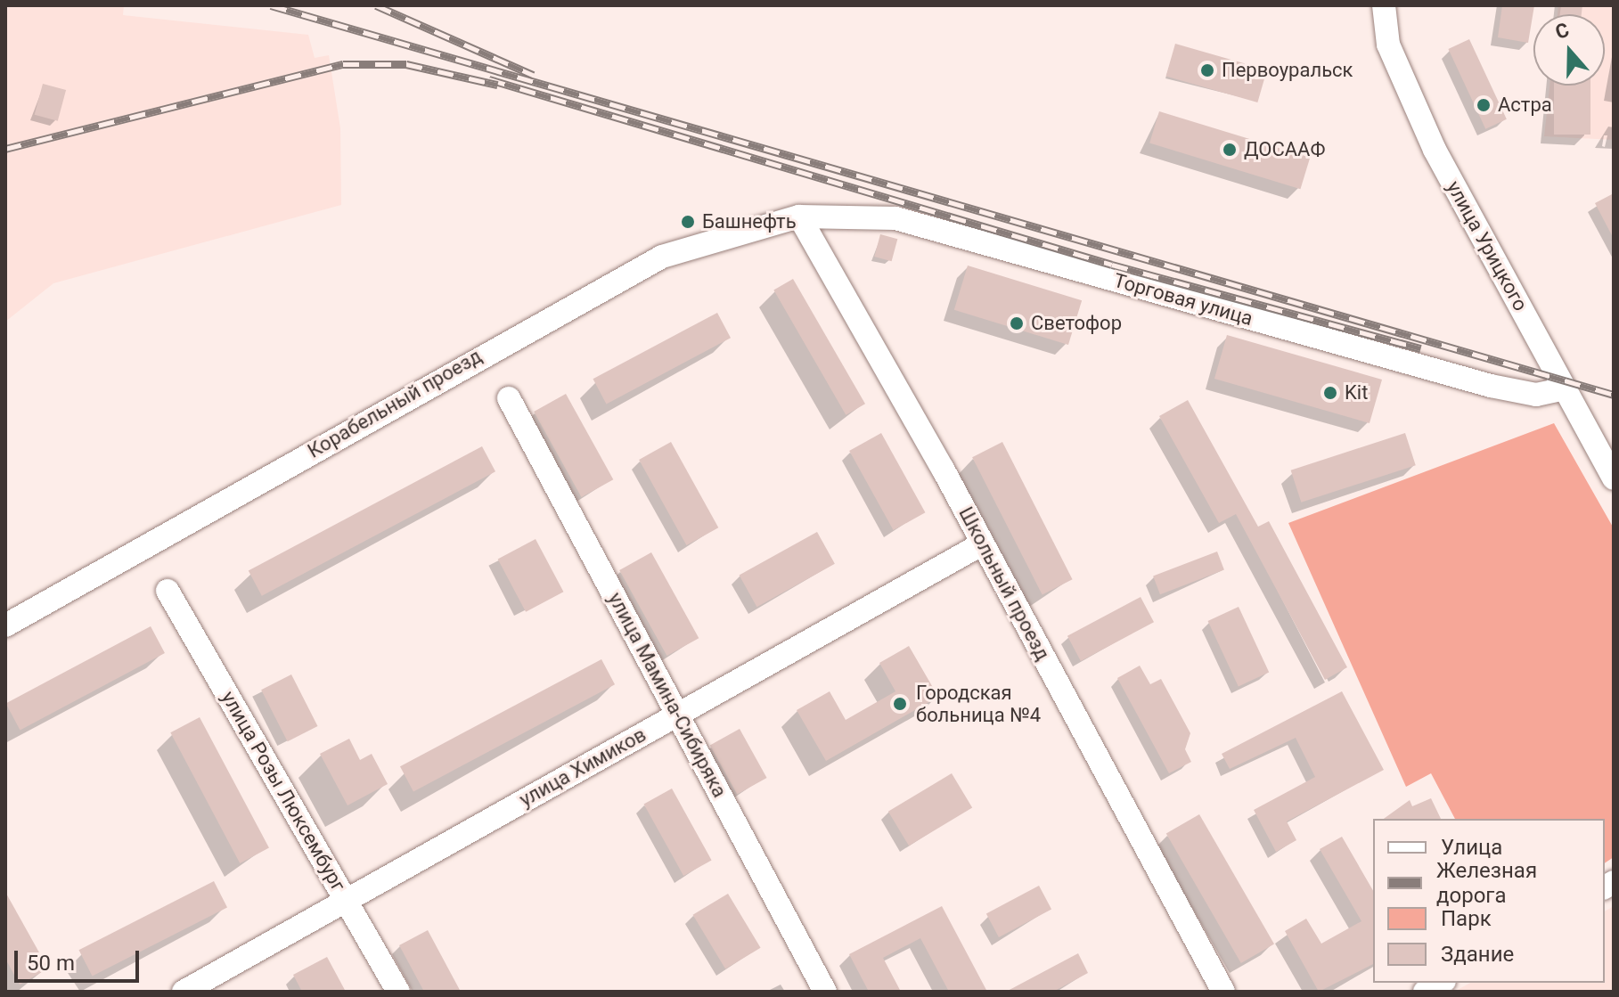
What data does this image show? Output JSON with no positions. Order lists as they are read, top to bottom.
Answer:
{
  "streets": {
    "street": [
      "улица Урицкого",
      "Торговая улица",
      "Корабельный проезд",
      "Школьный проезд",
      "улица Мамина-Сибиряка",
      "улица Химиков",
      "улица Розы Люксембург"
    ]
  },
  "crossings": [
    ["улица Урицкого", "Торговая улица"],
    ["Торговая улица", "Корабельный проезд"],
    ["Торговая улица", "Школьный проезд"],
    ["Корабельный проезд", "Школьный проезд"],
    ["Школьный проезд", "улица Химиков"],
    ["улица Мамина-Сибиряка", "улица Химиков"],
    ["улица Химиков", "улица Розы Люксембург"]
  ],
  "places": [
    "Первоуральск",
    "Астра",
    "ДОСААФ",
    "Башнефть",
    "Светофор",
    "Kit",
    "Городская больница №4"
  ],
  "legend": [
    "Улица",
    "Железная дорога",
    "Парк",
    "Здание"
  ],
  "scale_bar": "50 m",
  "north": "top"
}
